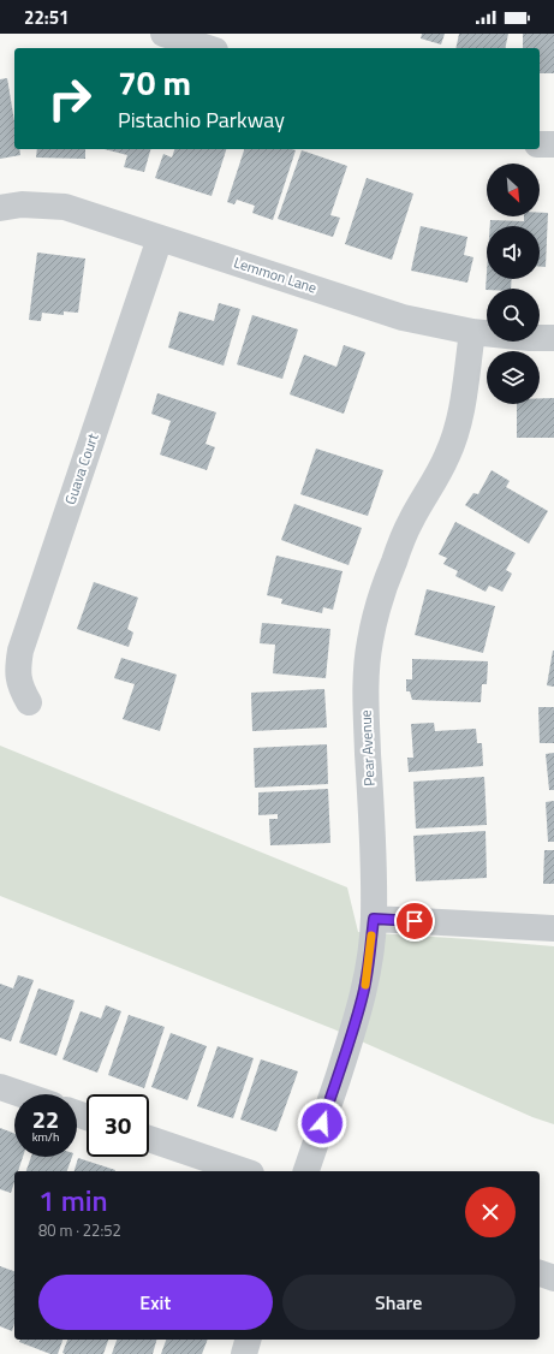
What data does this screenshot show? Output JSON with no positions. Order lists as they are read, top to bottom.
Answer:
{
  "streets": {
    "street": ["Lemmon Lane", "Guava Court", "Pear Avenue"]
  },
  "crossings": [
    ["Lemmon Lane", "Guava Court"],
    ["Lemmon Lane", "Pear Avenue"]
  ],
  "north": "bottom right",
  "page": {
    "status": "22:51",
    "turn": ["70 m", "Pistachio Parkway"],
    "speed": "22 km/h",
    "limit": "30",
    "heading": ["1 min", "80 m · 22:52"],
    "buttons": ["Exit", "Share"]
  }
}
